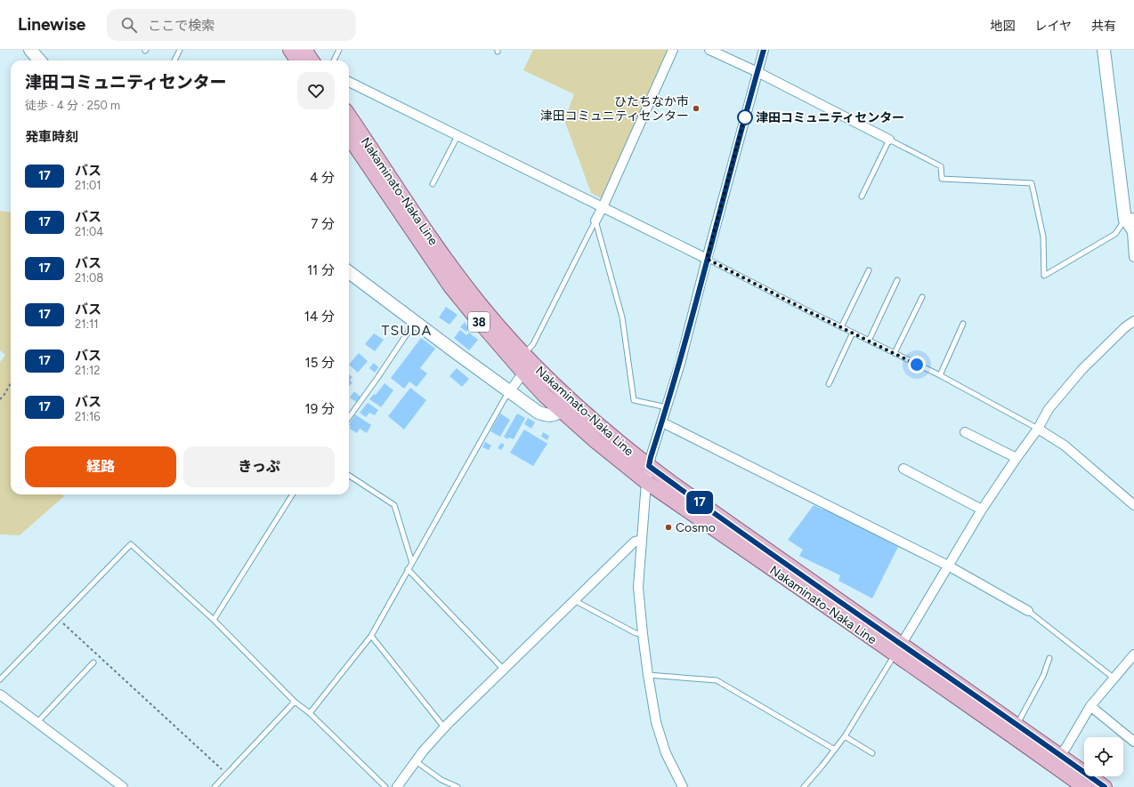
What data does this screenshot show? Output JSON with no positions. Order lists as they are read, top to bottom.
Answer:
{
  "streets": {
    "main road": ["Nakaminato-Naka Line", "38"]
  },
  "districts": ["TSUDA"],
  "places": ["ひたちなか市 津田コミュニティセンター", "津田コミュニティセンター", "Cosmo"],
  "lines": ["bus line 17"],
  "page": {
    "header": "Linewise",
    "search": "ここで検索",
    "nav": ["地図", "レイヤ", "共有"],
    "on_map": "17",
    "heading": [
      ["津田コミュニティセンター", "徒歩 · 4 分 · 250 m"],
      "発車時刻"
    ],
    "list": [
      {
        "mark": "17",
        "name": "バス",
        "note": "21:01",
        "value": "4 分"
      },
      {
        "mark": "17",
        "name": "バス",
        "note": "21:04",
        "value": "7 分"
      },
      {
        "mark": "17",
        "name": "バス",
        "note": "21:08",
        "value": "11 分"
      },
      {
        "mark": "17",
        "name": "バス",
        "note": "21:11",
        "value": "14 分"
      },
      {
        "mark": "17",
        "name": "バス",
        "note": "21:12",
        "value": "15 分"
      },
      {
        "mark": "17",
        "name": "バス",
        "note": "21:16",
        "value": "19 分"
      }
    ],
    "buttons": ["経路", "きっぷ"]
  }
}
